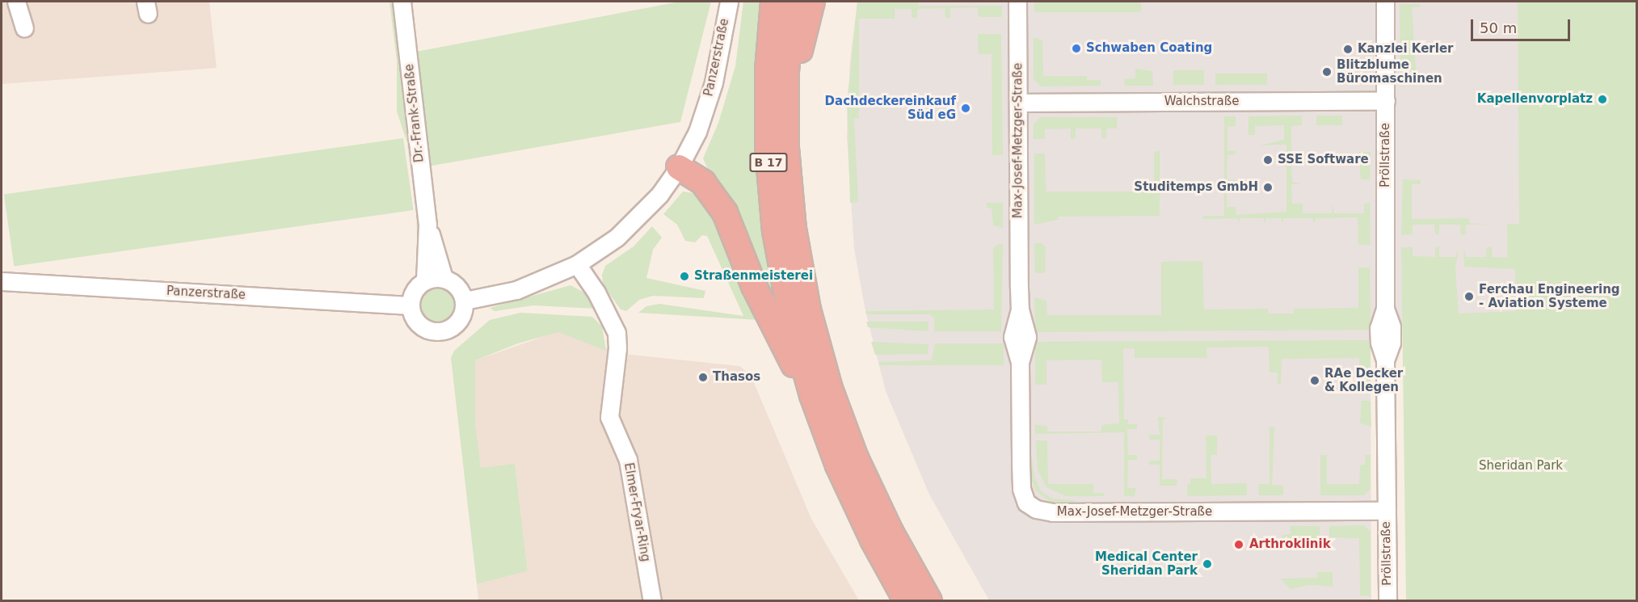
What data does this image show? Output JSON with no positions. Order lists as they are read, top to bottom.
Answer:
{
  "streets": {
    "highway": ["B 17"],
    "street": [
      "Panzerstraße",
      "Walchstraße",
      "Dr.-Frank-Straße",
      "Max-Josef-Metzger-Straße",
      "Pröllstraße",
      "Elmer-Fryar-Ring"
    ]
  },
  "crossings": [
    ["Panzerstraße", "Dr.-Frank-Straße"],
    ["Panzerstraße", "Elmer-Fryar-Ring"],
    ["Walchstraße", "Max-Josef-Metzger-Straße"],
    ["Walchstraße", "Pröllstraße"],
    ["Max-Josef-Metzger-Straße", "Pröllstraße"]
  ],
  "parks": ["Sheridan Park"],
  "places": [
    "Schwaben Coating",
    "Kanzlei Kerler",
    "Blitzblume Büromaschinen",
    "Kapellenvorplatz",
    "Dachdeckereinkauf Süd eG",
    "SSE Software",
    "Studitemps GmbH",
    "Straßenmeisterei",
    "Ferchau Engineering - Aviation Systeme",
    "Thasos",
    "RAe Decker & Kollegen",
    "Arthroklinik",
    "Medical Center Sheridan Park"
  ],
  "scale_bar": "50 m"
}
